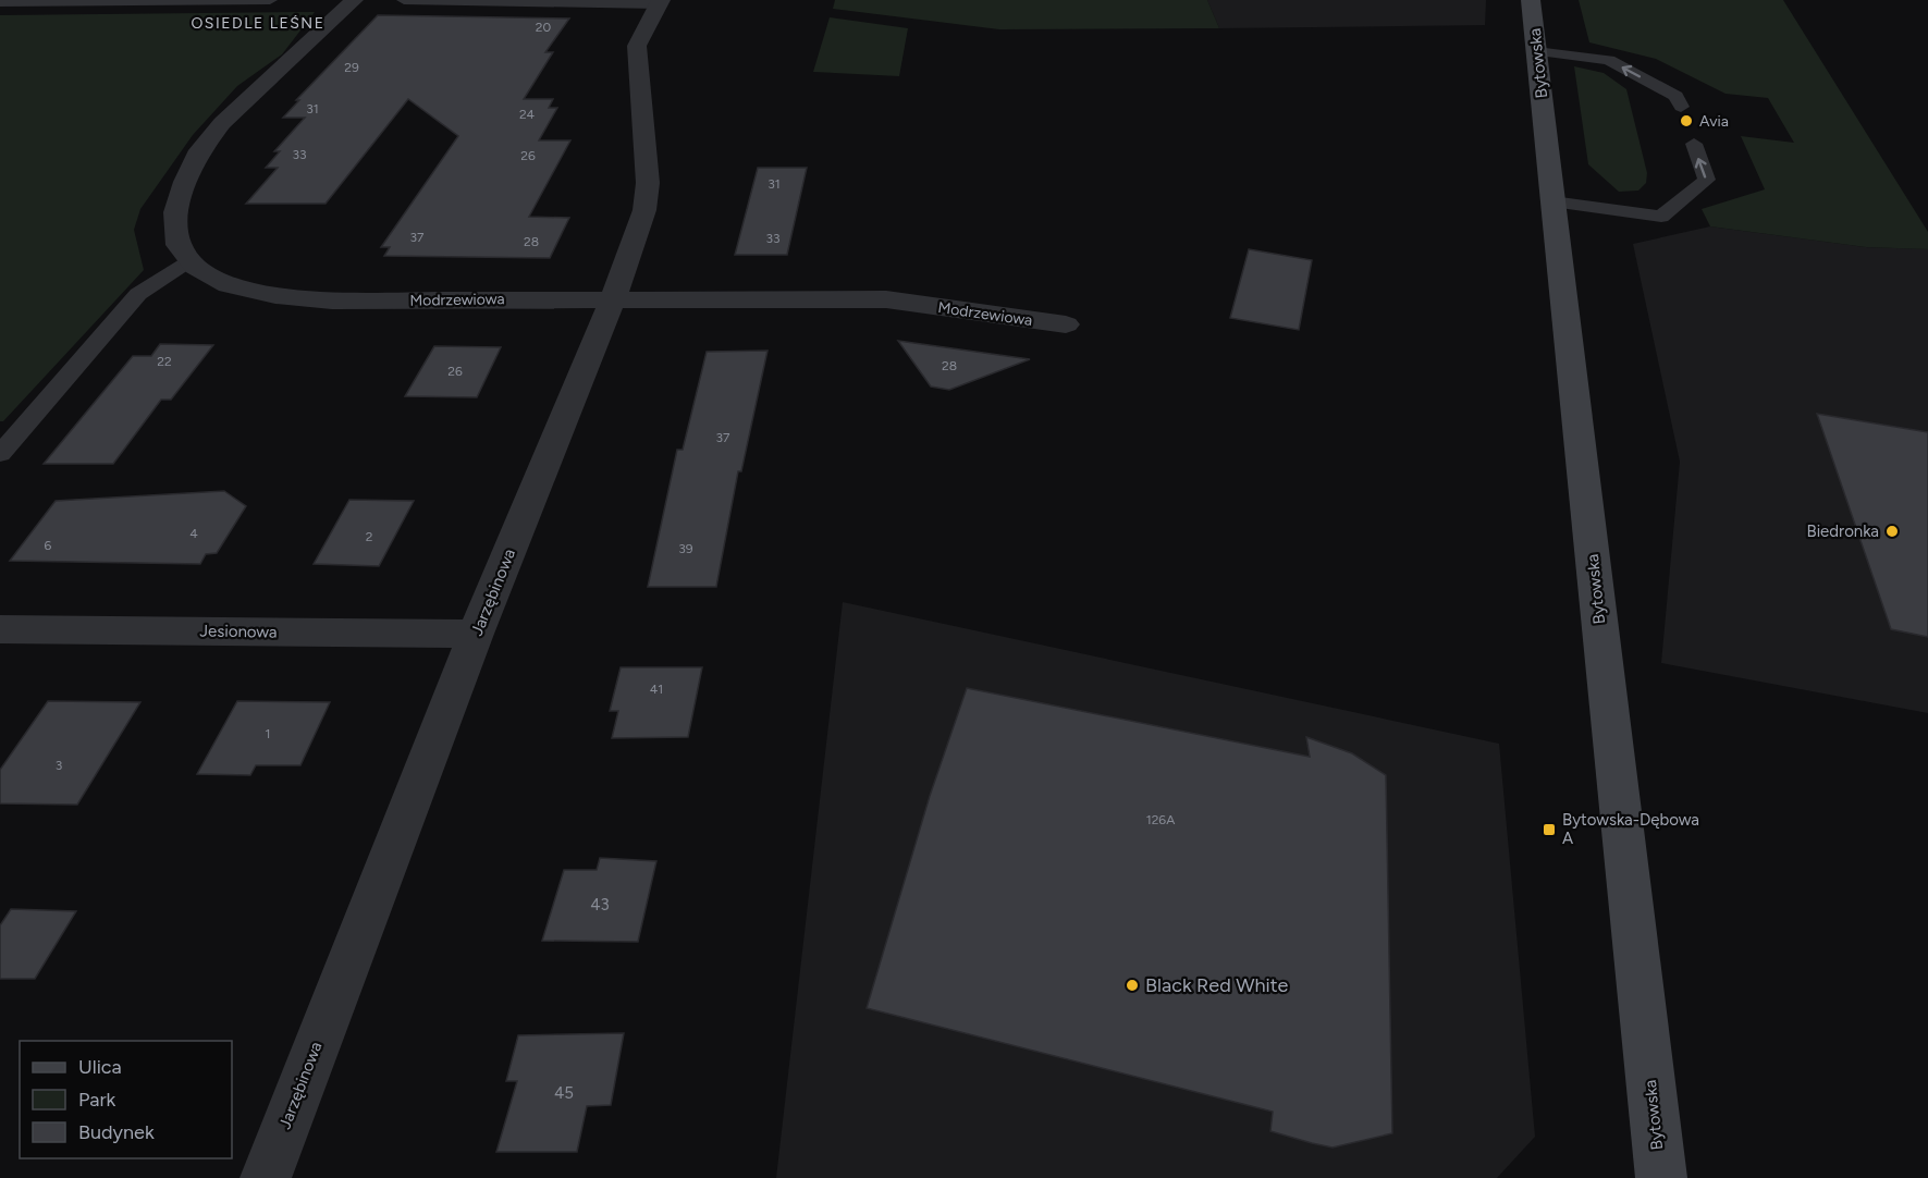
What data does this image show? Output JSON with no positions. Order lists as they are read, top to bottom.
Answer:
{
  "streets": {
    "main road": ["Bytowska"],
    "street": ["Modrzewiowa", "Jarzębinowa", "Jesionowa"]
  },
  "crossings": [
    ["Modrzewiowa", "Jarzębinowa"],
    ["Jarzębinowa", "Jesionowa"]
  ],
  "districts": ["OSIEDLE LEŚNE"],
  "places": {
    "other": ["Avia", "Biedronka", "Black Red White"],
    "transit": ["Bytowska-Dębowa A"]
  },
  "house_numbers": [
    "20",
    "29",
    "31",
    "24",
    "33",
    "26",
    "31",
    "37",
    "33",
    "28",
    "22",
    "28",
    "26",
    "37",
    "4",
    "2",
    "6",
    "39",
    "41",
    "1",
    "3",
    "126A",
    "43",
    "45"
  ],
  "legend": ["Ulica", "Park", "Budynek"]
}
